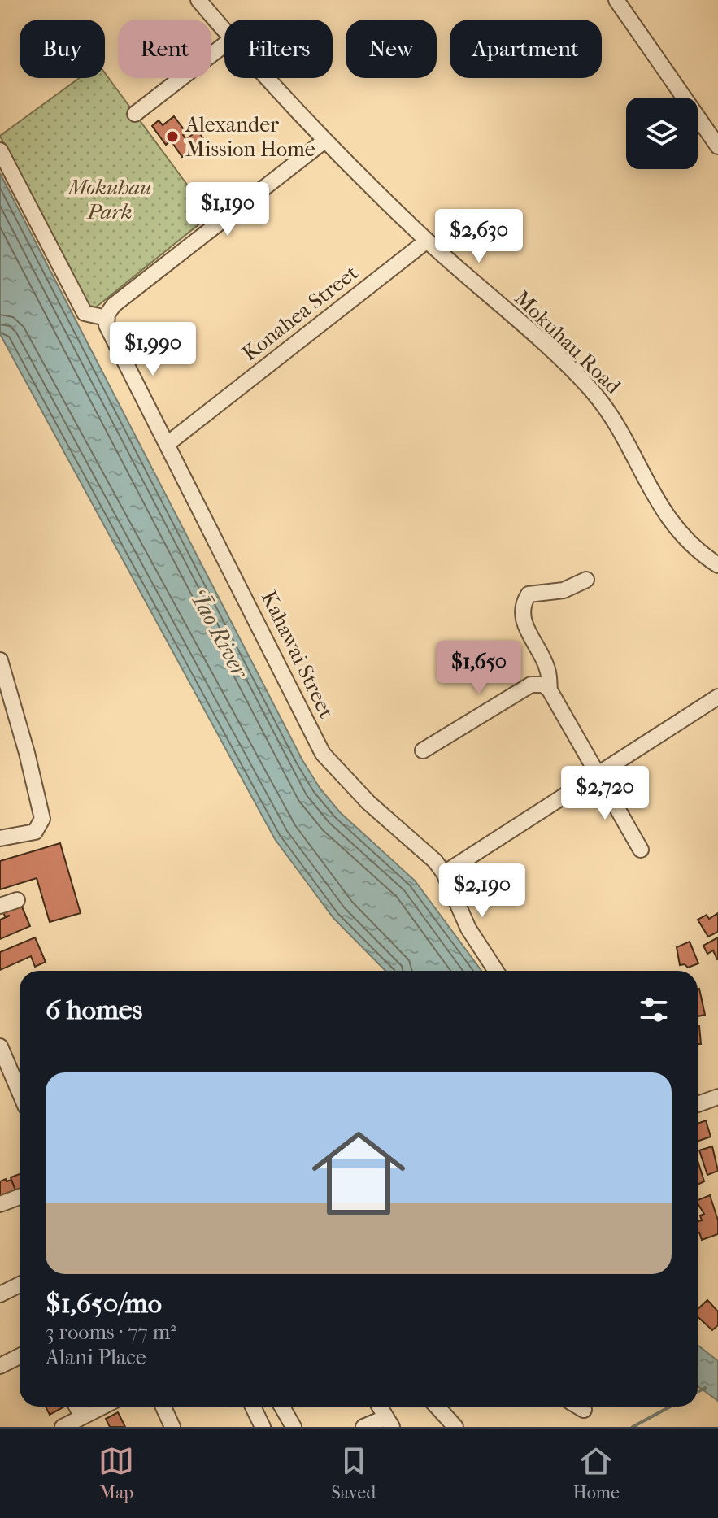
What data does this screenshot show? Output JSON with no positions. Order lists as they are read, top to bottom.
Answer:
{
  "streets": {
    "street": ["Konahea Street", "Mokuhau Road", "Kahawai Street"]
  },
  "crossings": [
    ["Konahea Street", "Mokuhau Road"],
    ["Konahea Street", "Kahawai Street"]
  ],
  "water": ["ʻĪao River"],
  "parks": ["Mokuhau Park"],
  "places": ["Alexander Mission Home"],
  "page": {
    "chip": [
      "Buy",
      "Rent",
      "Filters",
      "New",
      "Apartment"
    ],
    "price": [
      "$1,190",
      "$2,630",
      "$1,990",
      "$1,650",
      "$2,720",
      "$2,190"
    ],
    "heading": "6 homes",
    "list": [
      {
        "name": "$1,650/mo",
        "note": "3 rooms · 77 m² · Alani Place"
      }
    ],
    "tabs": ["Map", "Saved", "Home"]
  }
}
